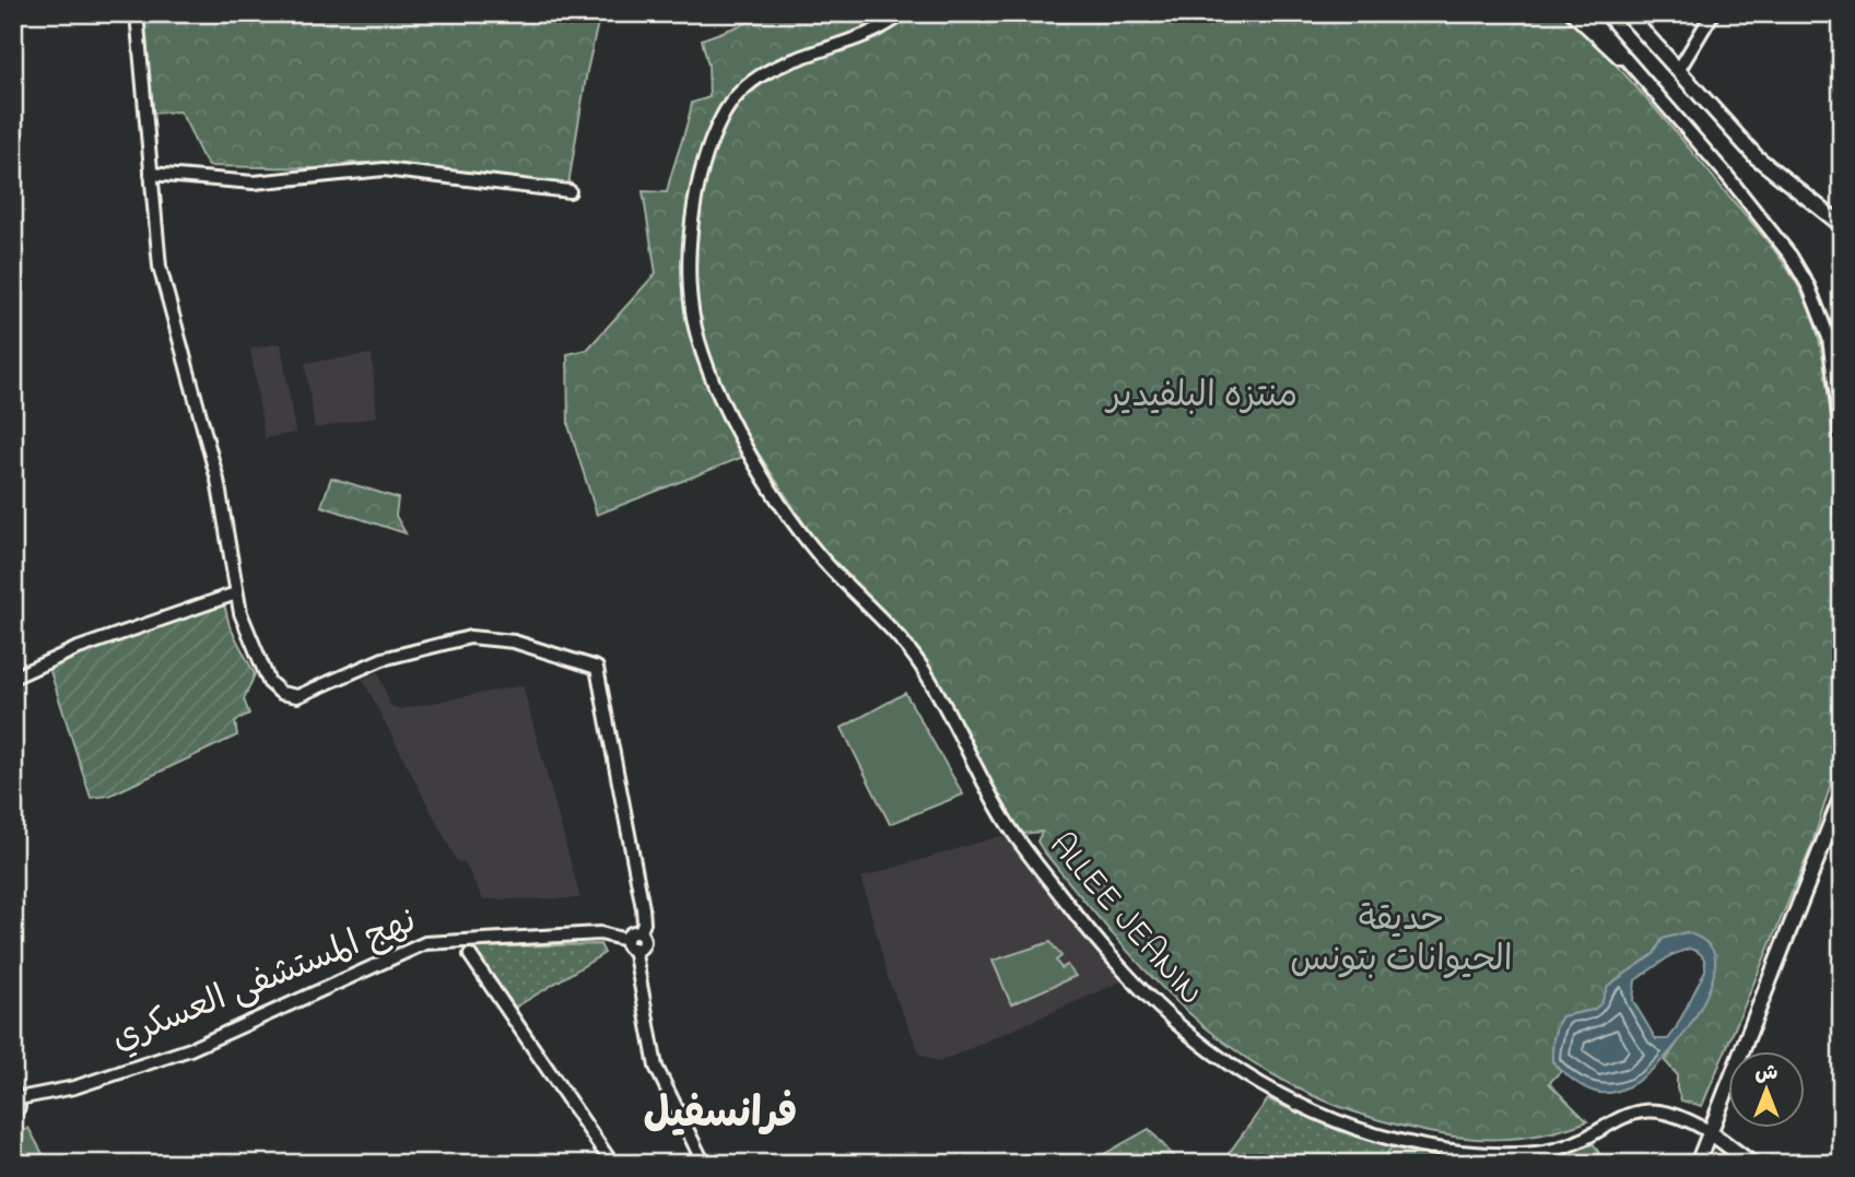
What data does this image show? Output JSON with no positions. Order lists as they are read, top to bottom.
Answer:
{
  "streets": {
    "street": ["ALLEE JEANIN", "نهج المستشفى العسكري"]
  },
  "districts": ["فرانسفيل"],
  "parks": ["منتزه البلفيدير", "حديقة الحيوانات بتونس"],
  "north": "top"
}
